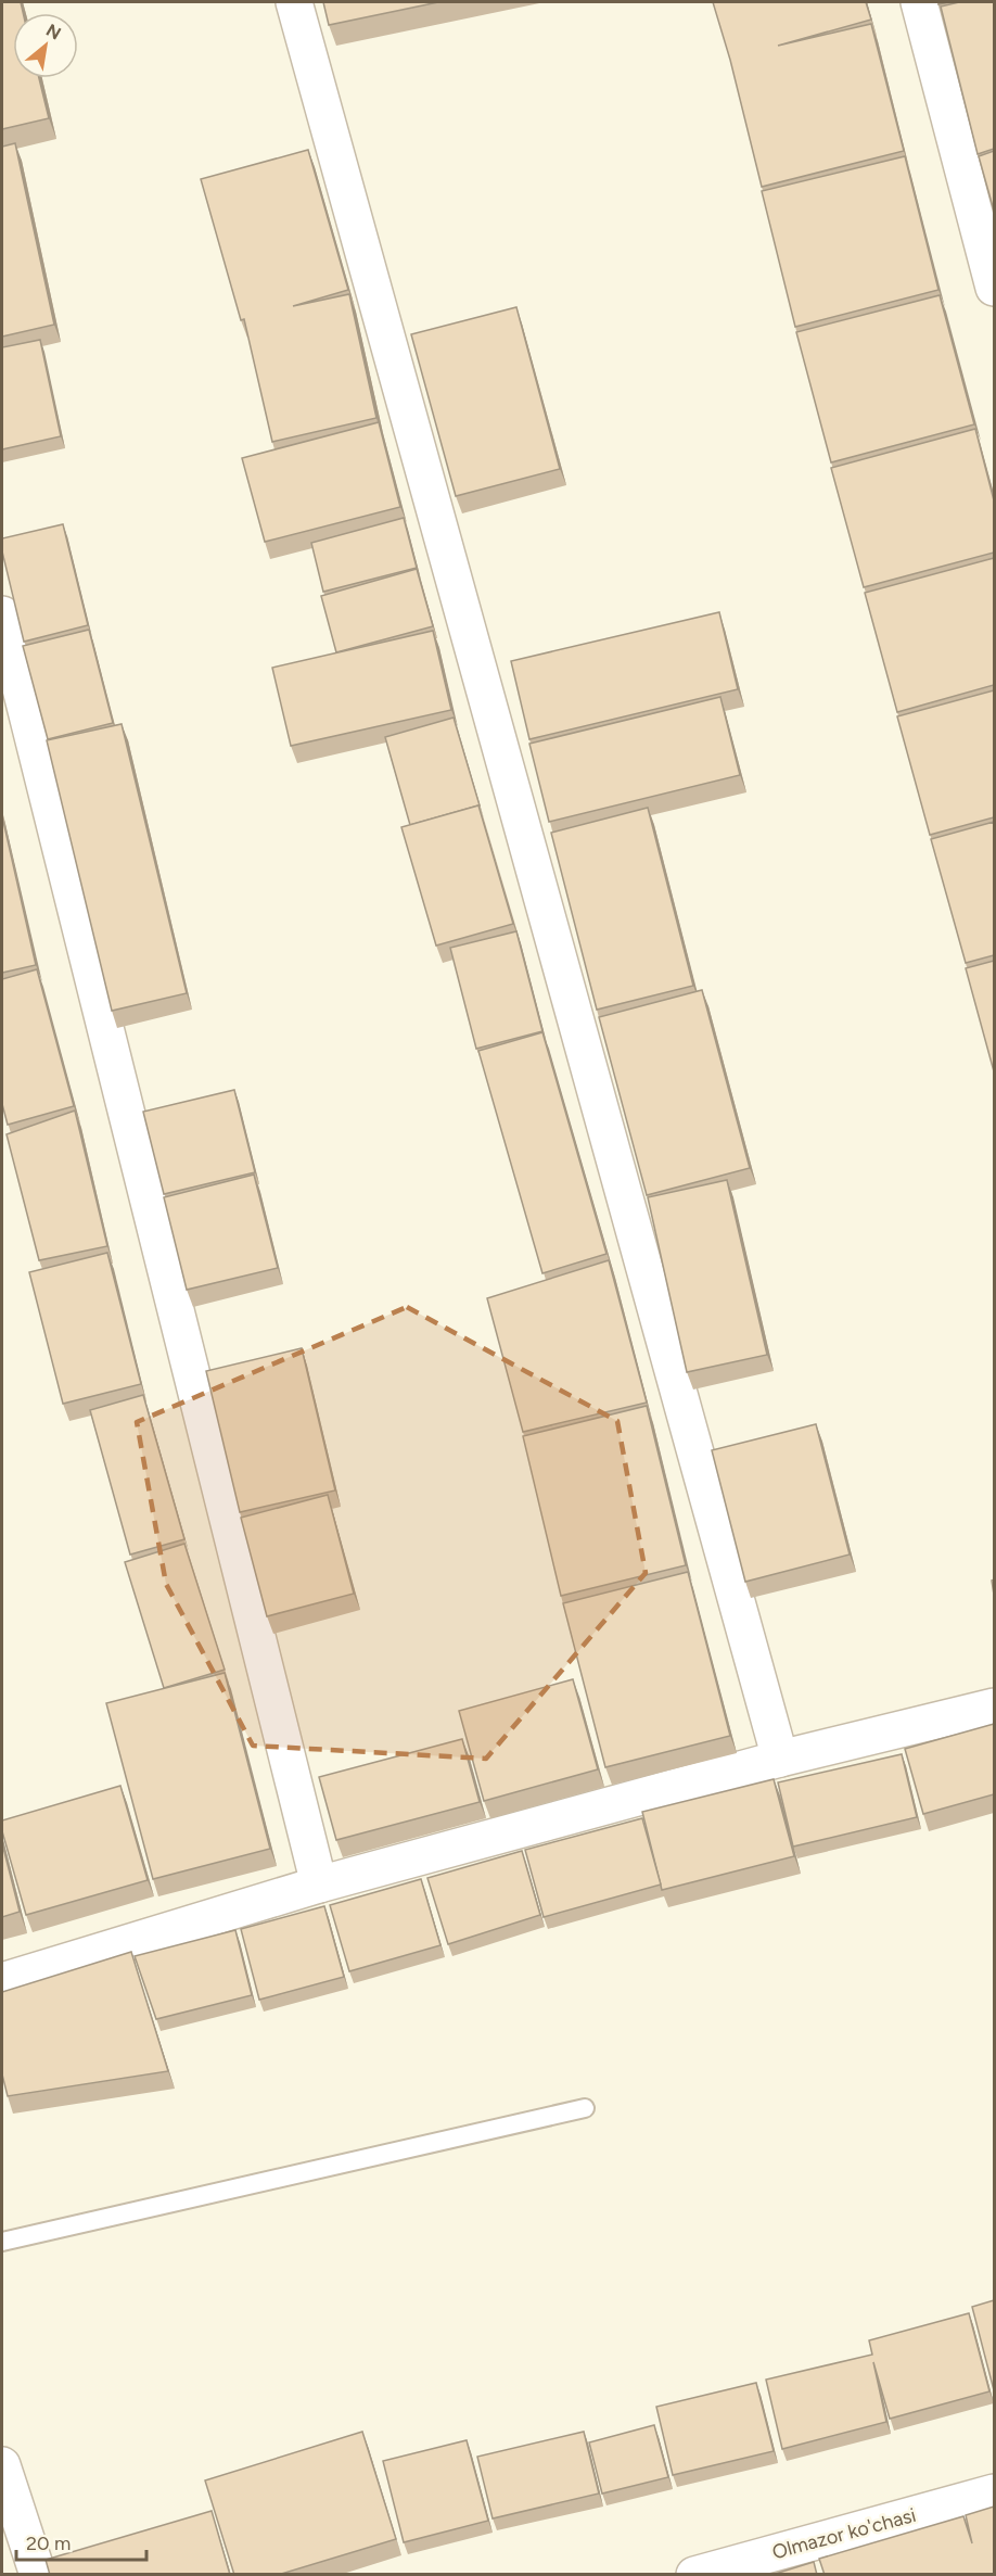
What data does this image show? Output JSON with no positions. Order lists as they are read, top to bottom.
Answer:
{
  "streets": {
    "street": ["Olmazor ko'chasi"]
  },
  "scale_bar": "20 m",
  "north": "top right"
}
